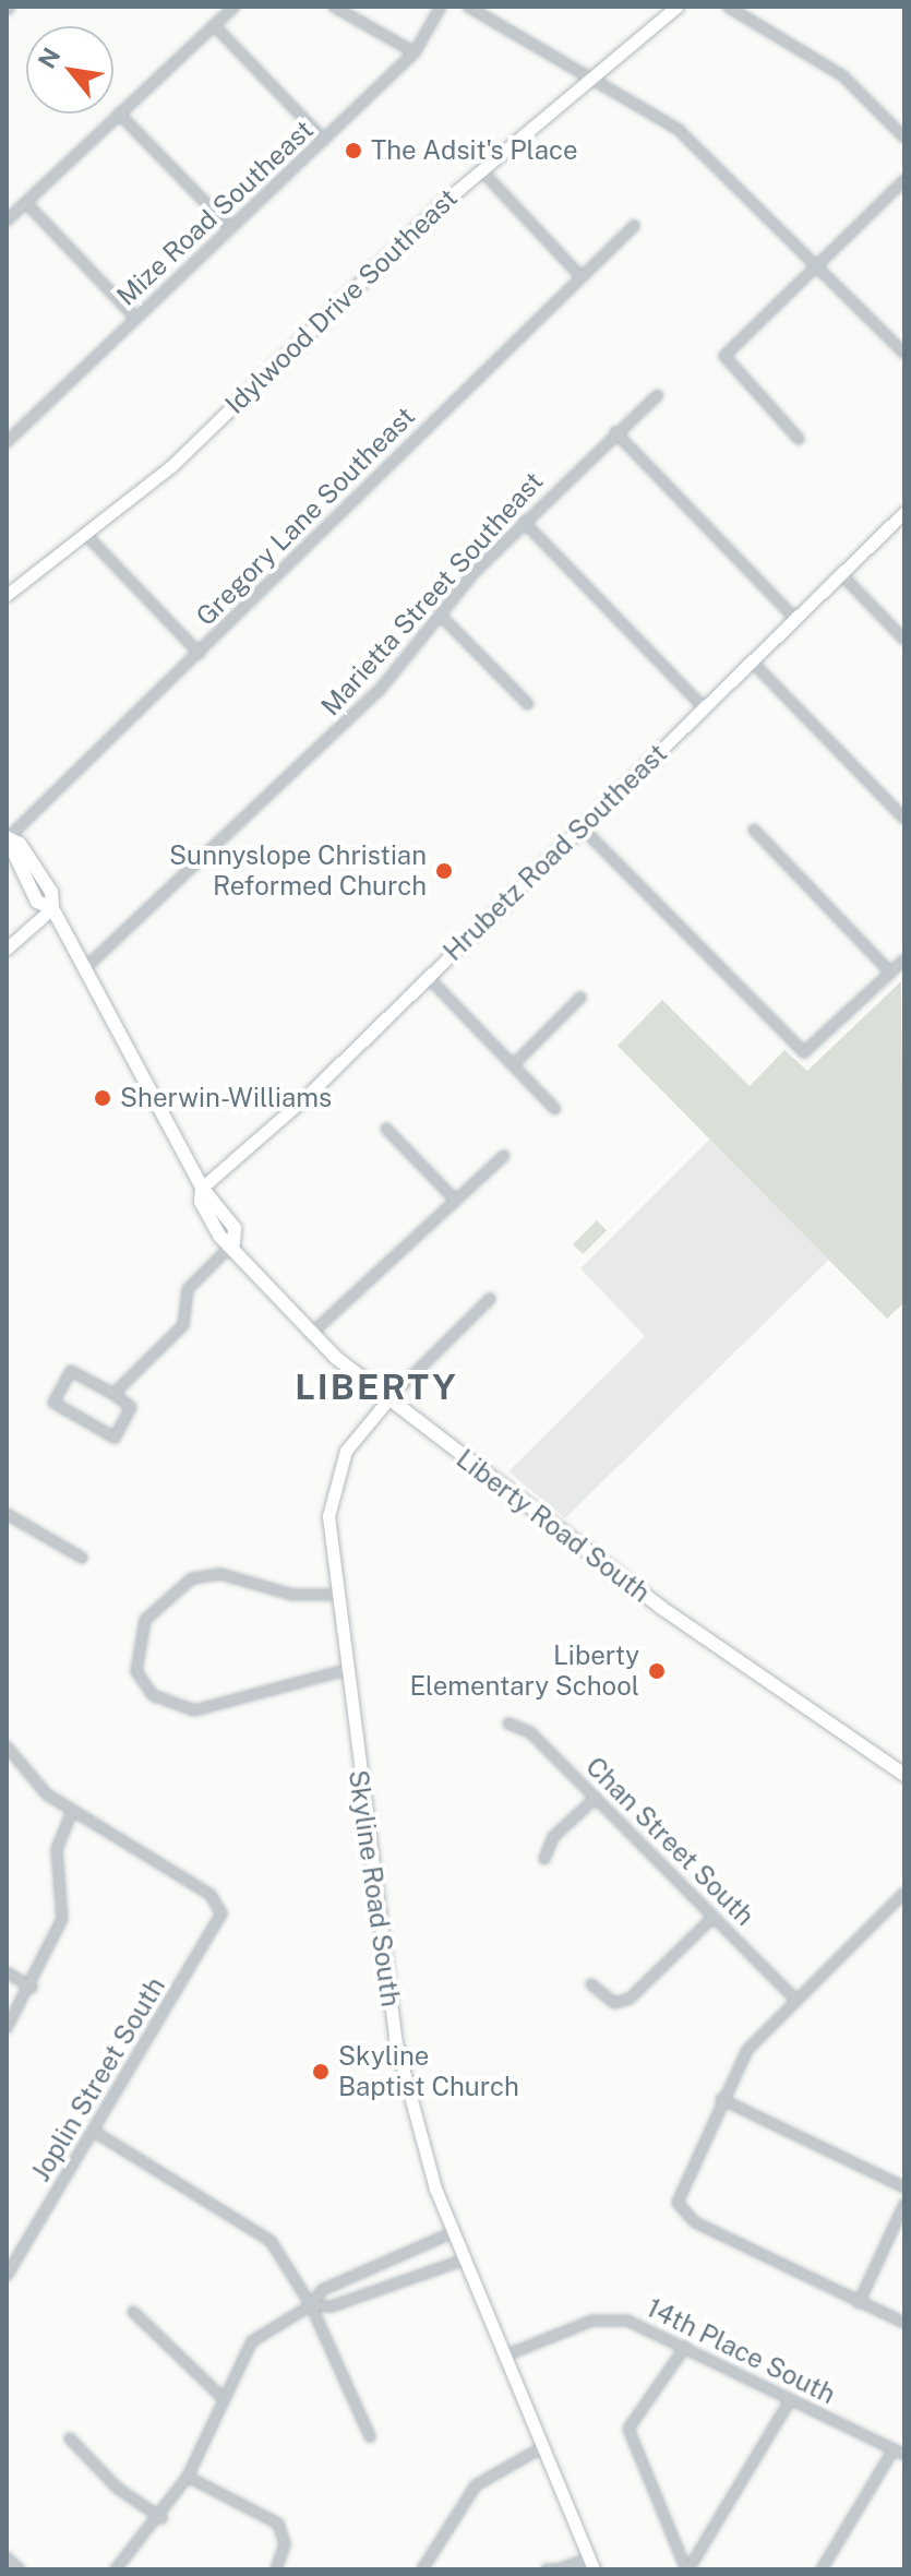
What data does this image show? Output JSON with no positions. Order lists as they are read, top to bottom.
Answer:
{
  "streets": {
    "main road": ["Liberty Road South"],
    "street": [
      "Mize Road Southeast",
      "Idylwood Drive Southeast",
      "Gregory Lane Southeast",
      "Marietta Street Southeast",
      "Hrubetz Road Southeast",
      "Chan Street South",
      "Skyline Road South",
      "Joplin Street South",
      "14th Place South"
    ]
  },
  "crossings": [
    ["Gregory Lane Southeast", "Liberty Road South"],
    ["Marietta Street Southeast", "Liberty Road South"],
    ["Hrubetz Road Southeast", "Liberty Road South"],
    ["Liberty Road South", "Skyline Road South"],
    ["Skyline Road South", "14th Place South"]
  ],
  "districts": ["LIBERTY"],
  "places": [
    "The Adsit's Place",
    "Sunnyslope Christian Reformed Church",
    "Sherwin-Williams",
    "Liberty Elementary School",
    "Skyline Baptist Church"
  ],
  "north": "top left"
}
